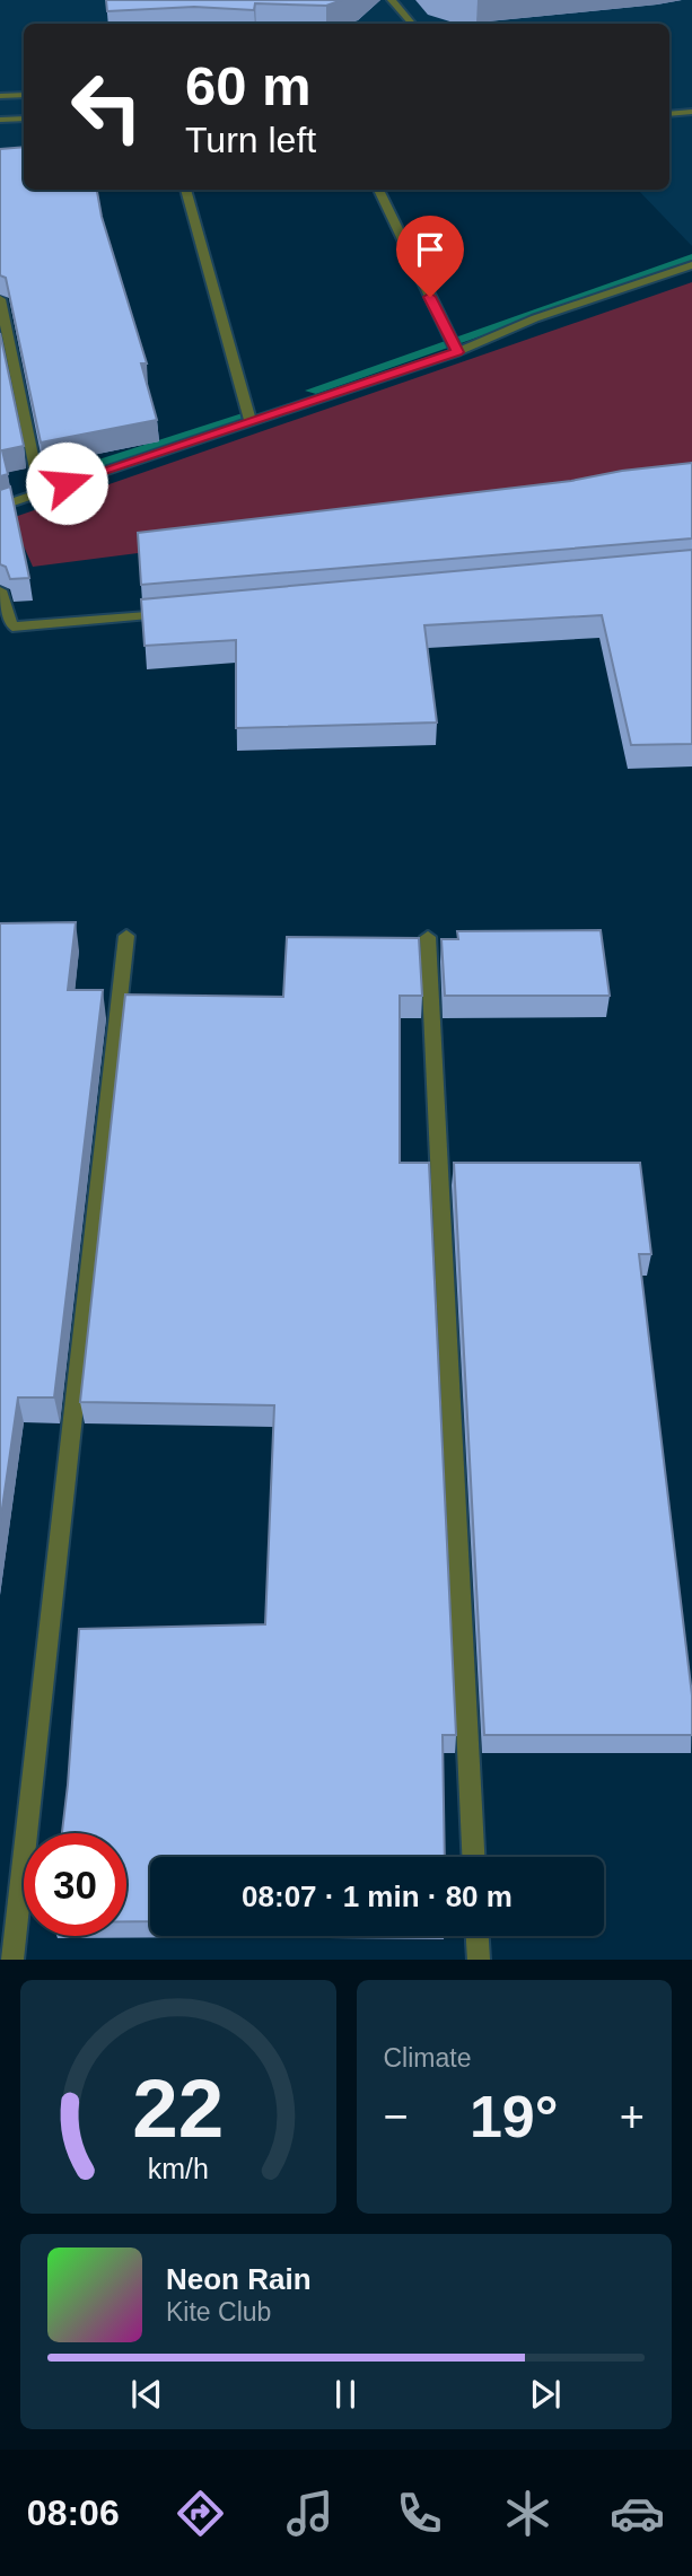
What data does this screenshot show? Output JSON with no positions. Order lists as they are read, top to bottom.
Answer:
{
  "page": {
    "turn": ["60 m", "Turn left"],
    "limit": "30",
    "trip": "08:07 · 1 min · 80 m",
    "tile": "Climate",
    "heat": ["−", "19°", "+"],
    "song": ["Neon Rain", "Kite Club"],
    "tabs": "08:06",
    "gauge": ["22", "km/h"]
  }
}
